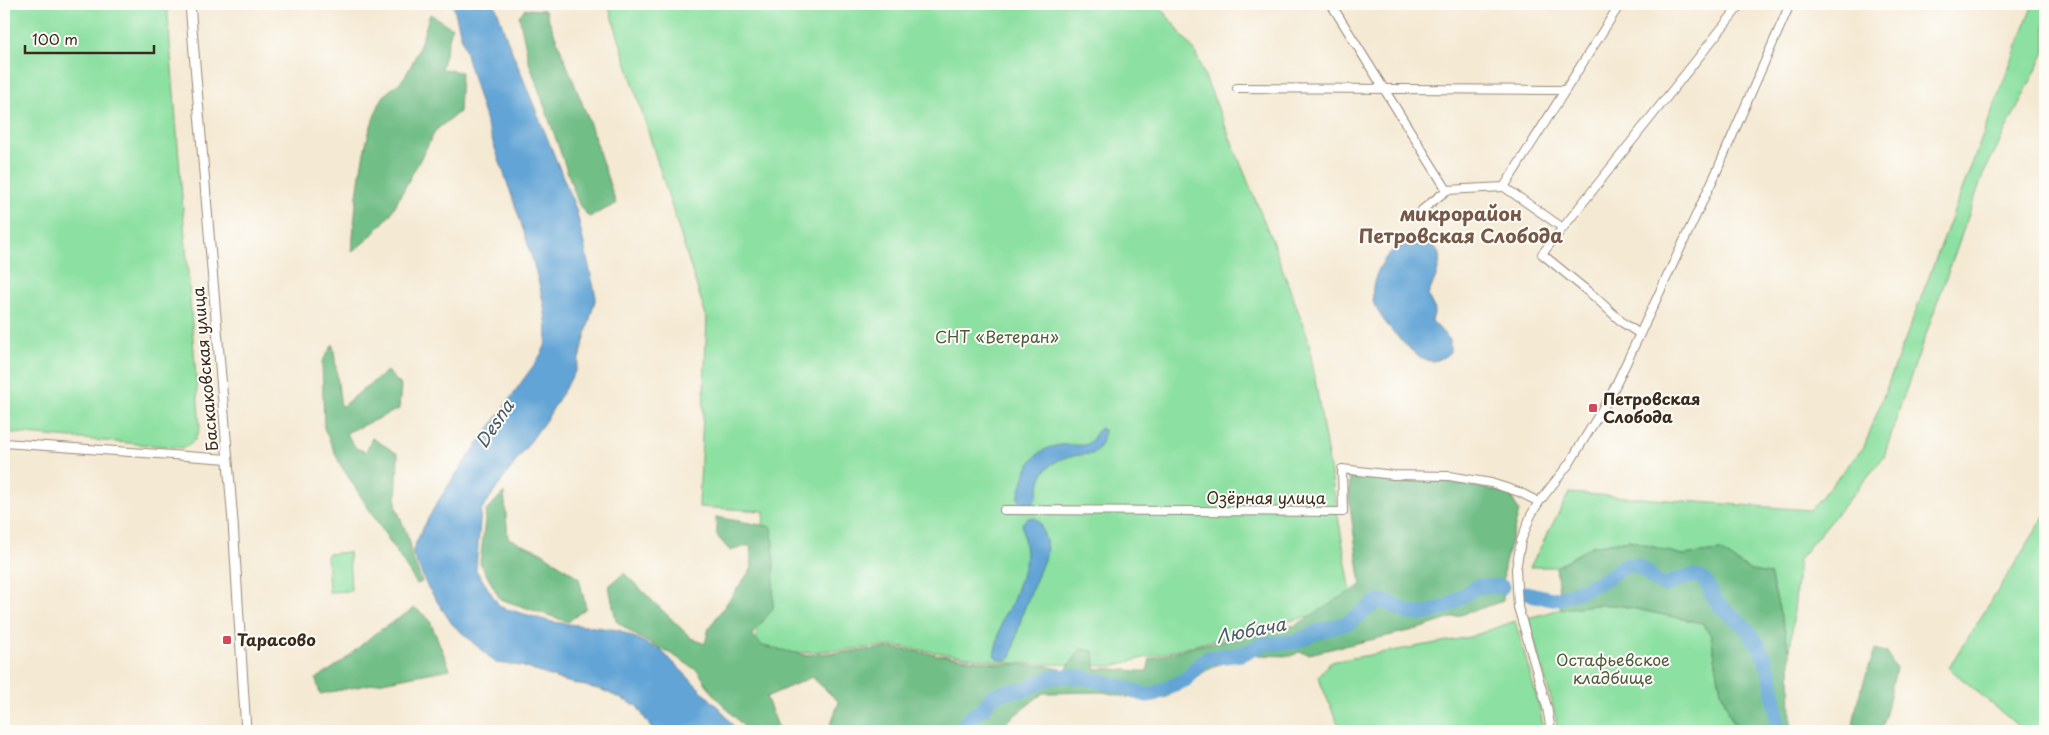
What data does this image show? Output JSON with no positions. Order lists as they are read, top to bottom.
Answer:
{
  "streets": {
    "street": ["Баскаковская улица", "Озёрная улица"]
  },
  "districts": ["микрорайон Петровская Слобода"],
  "water": ["Desna", "Любача"],
  "parks": ["СНТ «Ветеран»", "Остафьевское кладбище"],
  "places": {
    "transit": ["Петровская Слобода", "Тарасово"]
  },
  "scale_bar": "100 m"
}
